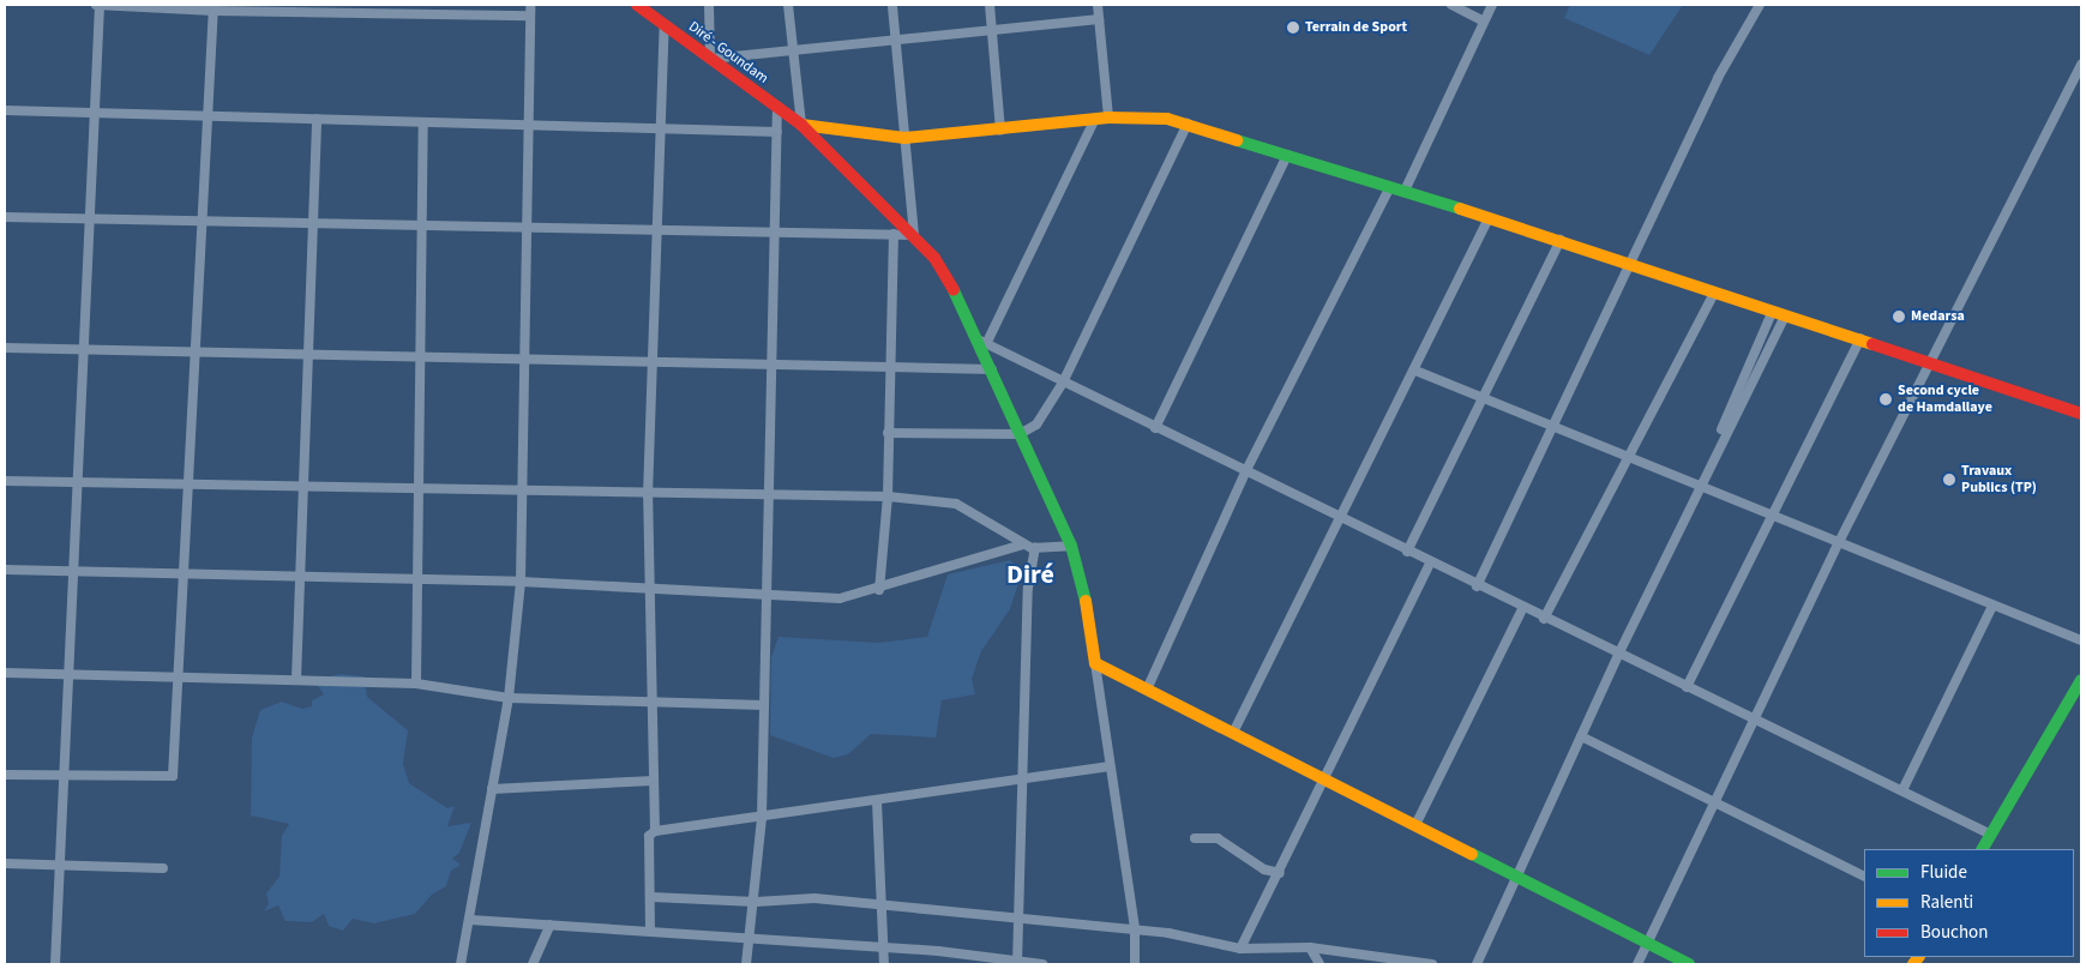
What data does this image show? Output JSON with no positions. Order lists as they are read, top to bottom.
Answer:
{
  "streets": {
    "main road": ["Diré - Goundam"]
  },
  "districts": ["Diré"],
  "places": [
    "Terrain de Sport",
    "Medarsa",
    "Second cycle de Hamdallaye",
    "Travaux Publics (TP)"
  ],
  "legend": ["Fluide", "Ralenti", "Bouchon"]
}
